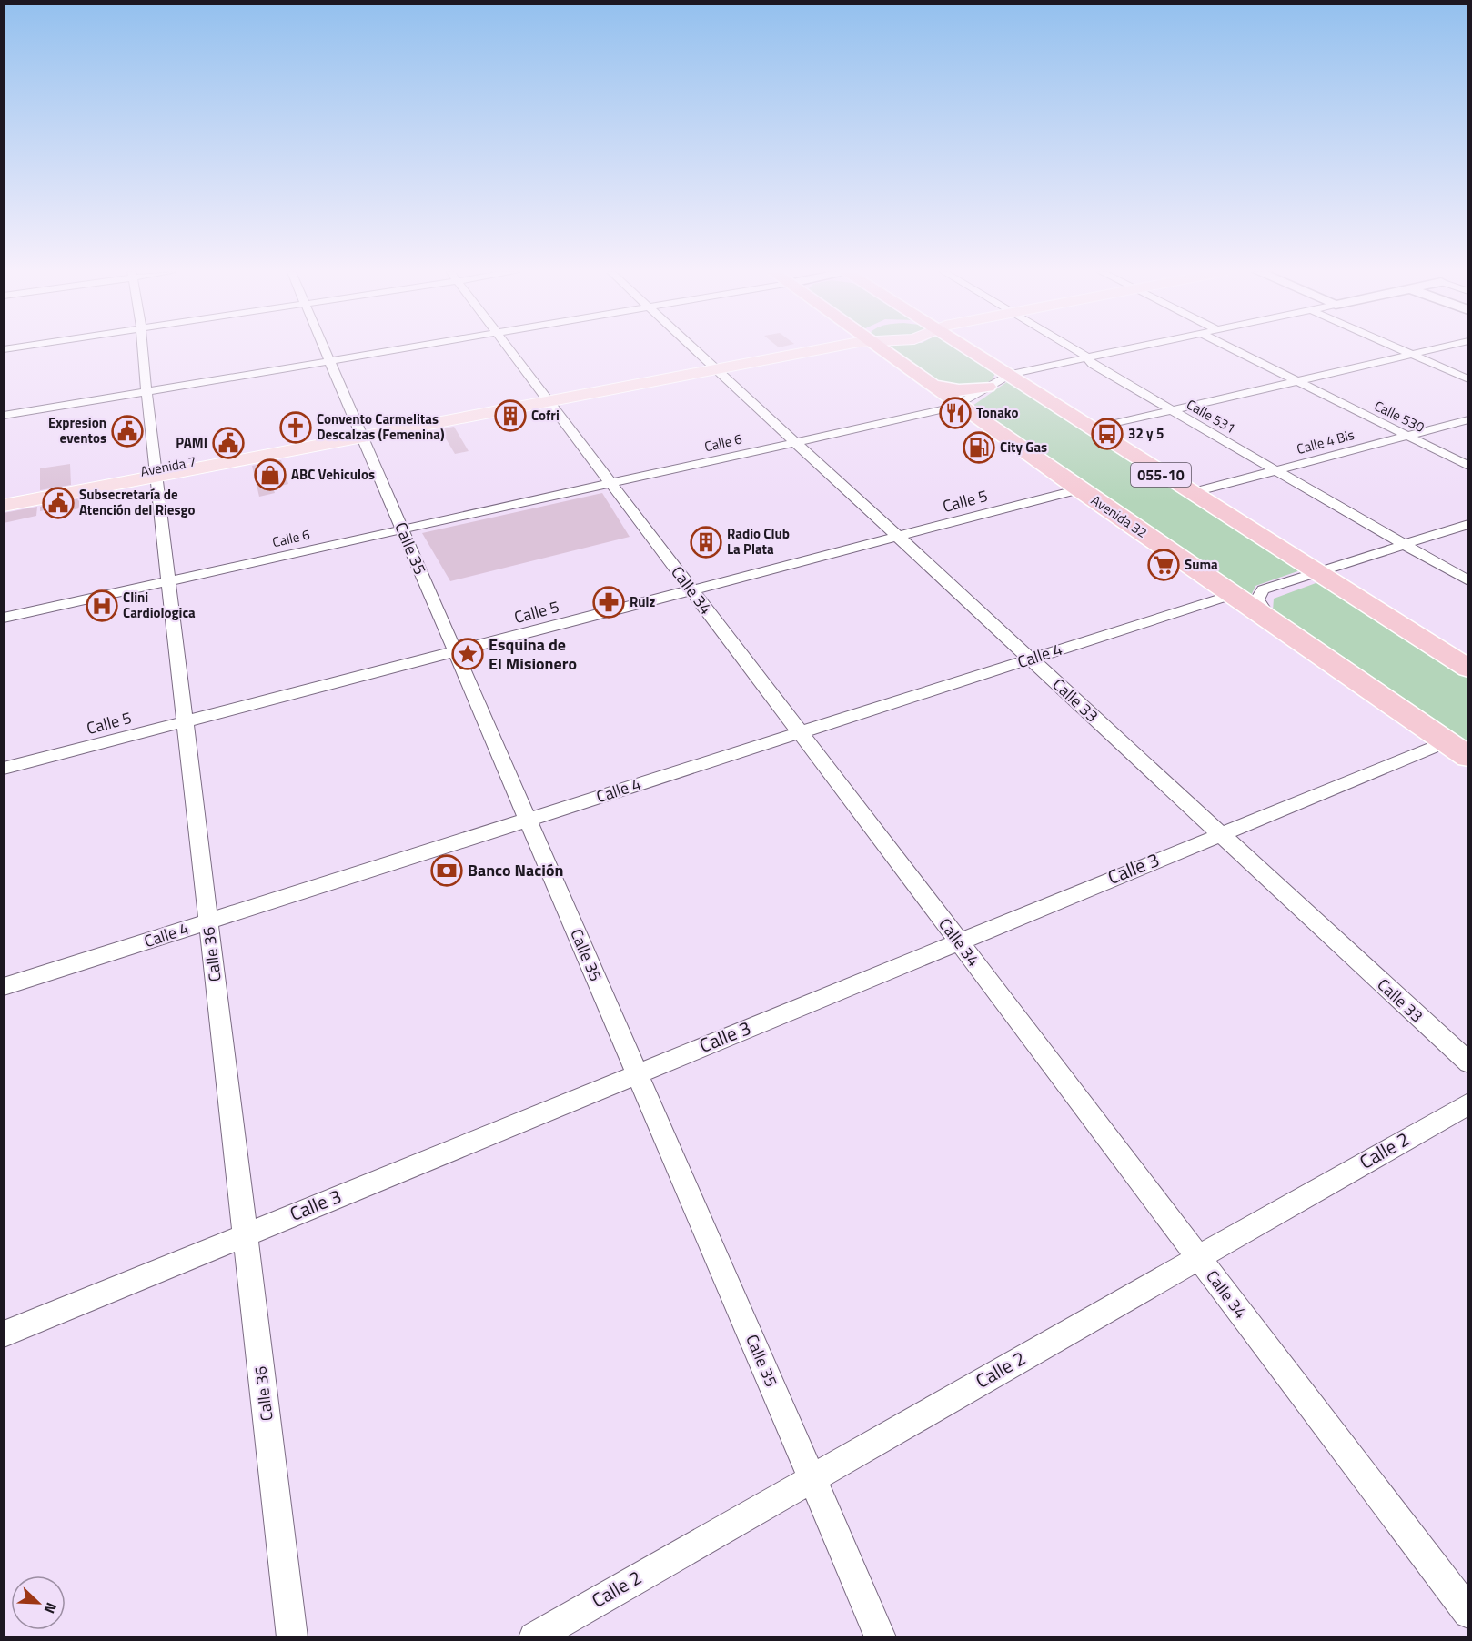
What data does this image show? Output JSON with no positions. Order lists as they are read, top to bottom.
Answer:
{
  "streets": {
    "highway": ["055-10", "Avenida 32"],
    "main road": ["Avenida 7"],
    "street": [
      "Calle 531",
      "Calle 530",
      "Calle 4 Bis",
      "Calle 6",
      "Calle 5",
      "Calle 35",
      "Calle 34",
      "Calle 4",
      "Calle 33",
      "Calle 3",
      "Calle 36",
      "Calle 2"
    ]
  },
  "crossings": [
    ["Calle 531", "Calle 4 Bis"],
    ["Calle 531", "Calle 6"],
    ["Calle 530", "Calle 4 Bis"],
    ["Calle 4 Bis", "055-10"],
    ["Calle 6", "055-10"],
    ["Calle 6", "Avenida 32"],
    ["Calle 6", "Calle 35"],
    ["Calle 6", "Calle 34"],
    ["Calle 6", "Calle 33"],
    ["Calle 6", "Calle 36"],
    ["Avenida 7", "Calle 35"],
    ["Avenida 7", "Calle 34"],
    ["Avenida 7", "Calle 33"],
    ["Avenida 7", "Calle 36"],
    ["Calle 5", "Avenida 32"],
    ["Calle 5", "Calle 35"],
    ["Calle 5", "Calle 34"],
    ["Calle 5", "Calle 33"],
    ["Calle 5", "Calle 36"],
    ["Avenida 32", "Calle 4"],
    ["Avenida 32", "Calle 3"],
    ["Calle 35", "Calle 4"],
    ["Calle 35", "Calle 3"],
    ["Calle 35", "Calle 2"],
    ["Calle 34", "Calle 4"],
    ["Calle 34", "Calle 3"],
    ["Calle 34", "Calle 2"],
    ["Calle 4", "Calle 33"],
    ["Calle 4", "Calle 36"],
    ["Calle 33", "Calle 3"],
    ["Calle 3", "Calle 36"]
  ],
  "places": {
    "restaurant": ["Tonako"],
    "building": ["Cofri", "Radio Club La Plata"],
    "church": ["Convento Carmelitas Descalzas (Femenina)"],
    "public building": ["Expresion eventos", "PAMI", "Subsecretaría de Atención del Riesgo"],
    "bus stop": ["32 y 5"],
    "fuel station": ["City Gas"],
    "shop": ["ABC Vehiculos"],
    "supermarket": ["Suma"],
    "pharmacy": ["Ruiz"],
    "hospital": ["Clini Cardiologica"],
    "place": ["Esquina de El Misionero"],
    "bank": ["Banco Nación"]
  },
  "north": "bottom right"
}
